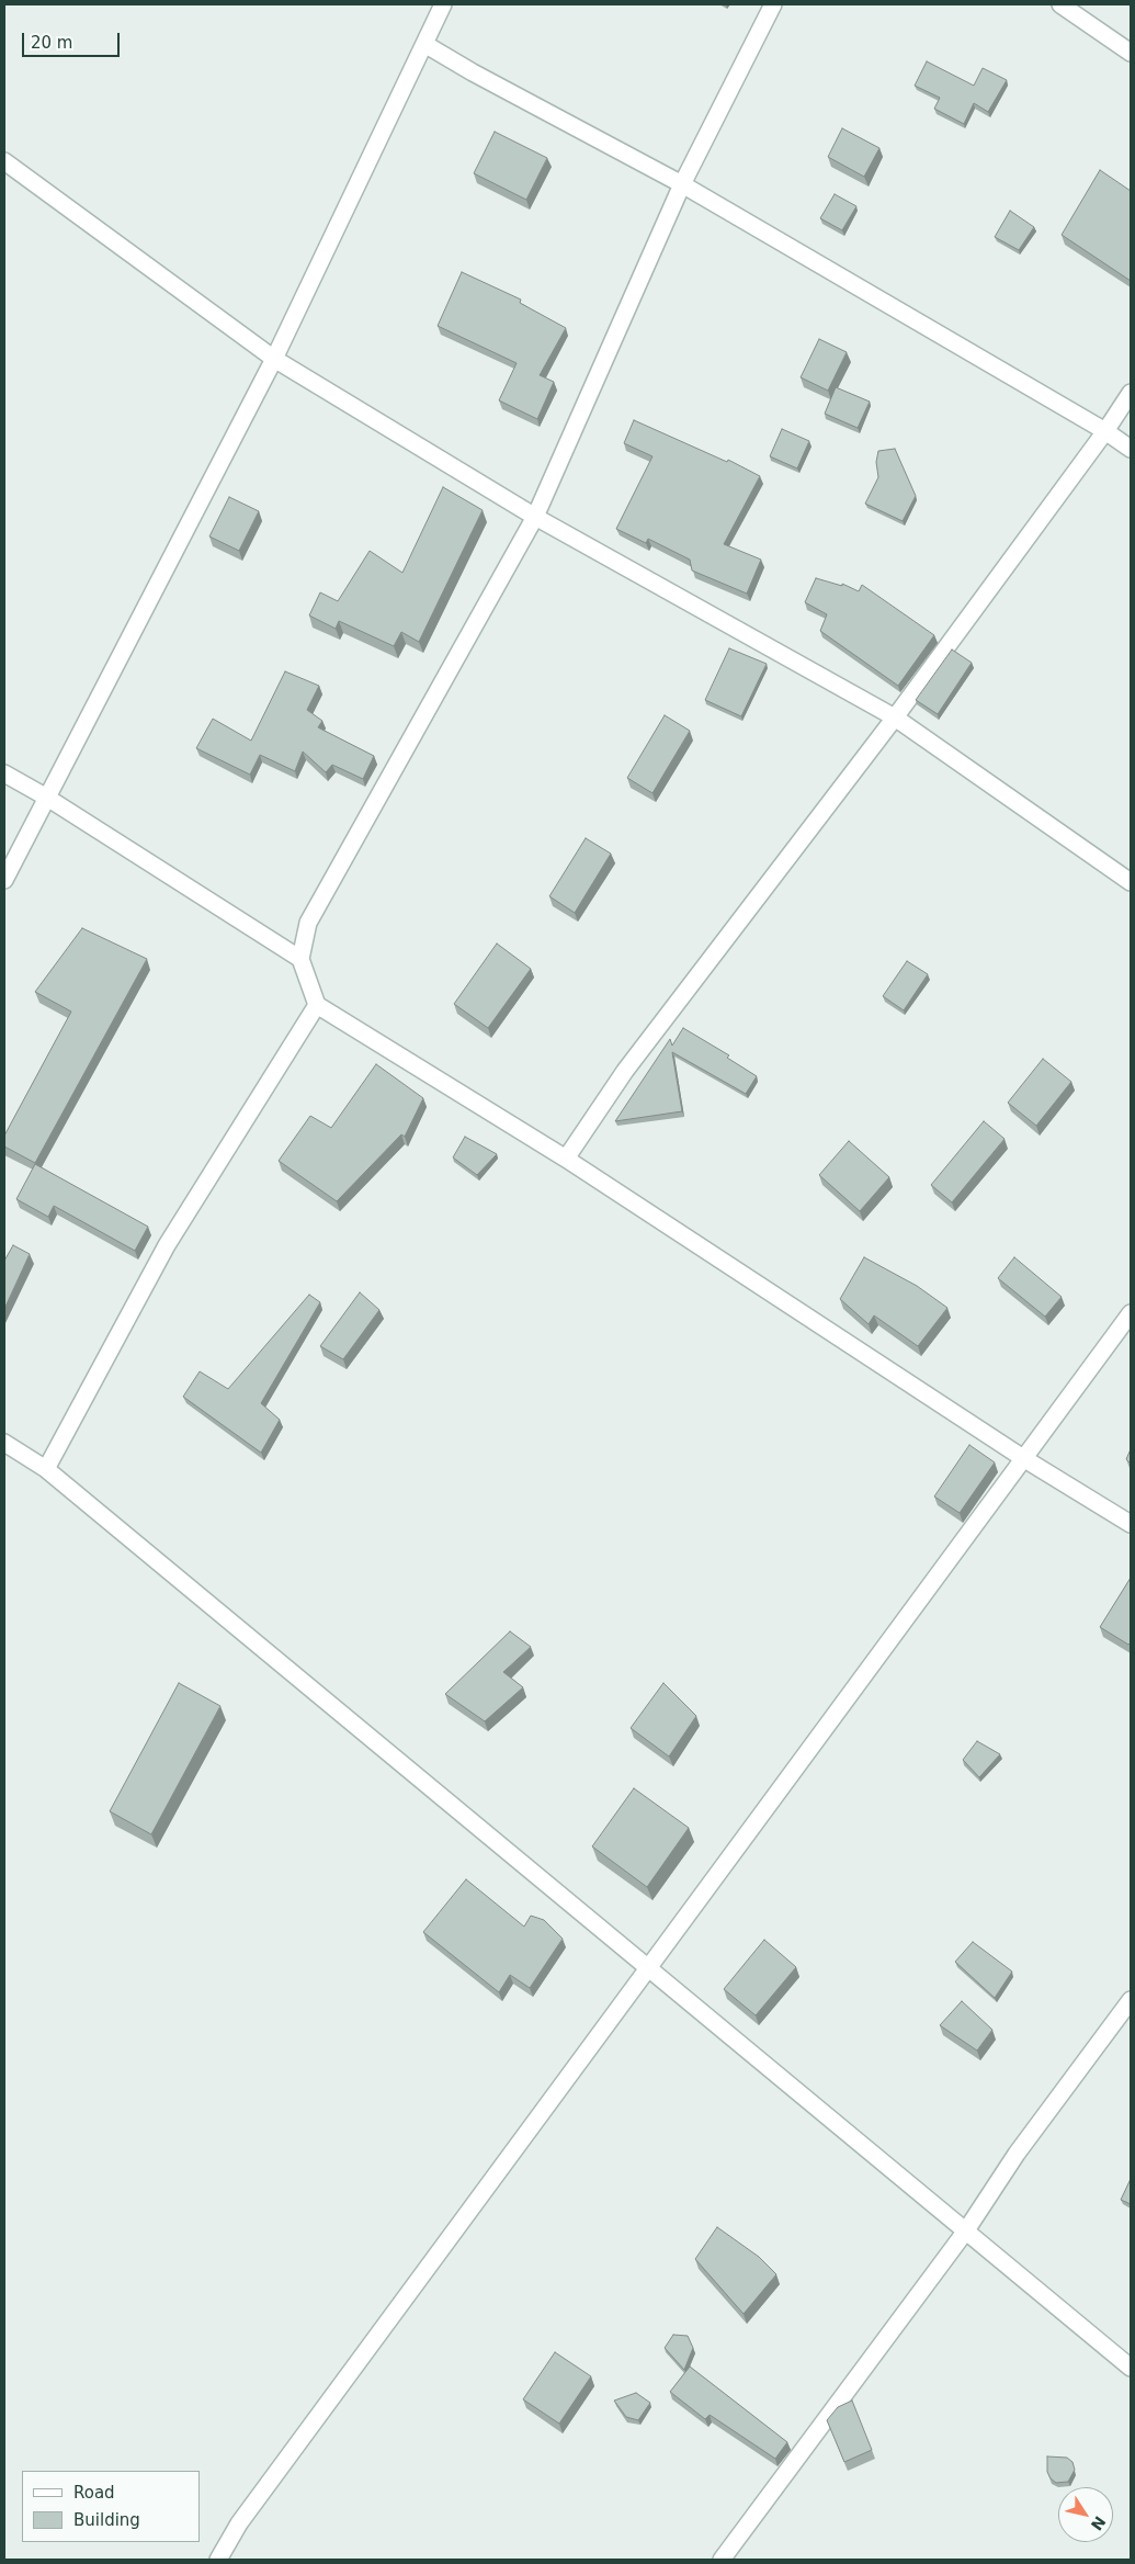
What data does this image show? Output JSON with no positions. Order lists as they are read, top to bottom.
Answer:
{
  "legend": ["Road", "Building"],
  "scale_bar": "20 m",
  "north": "bottom right"
}
